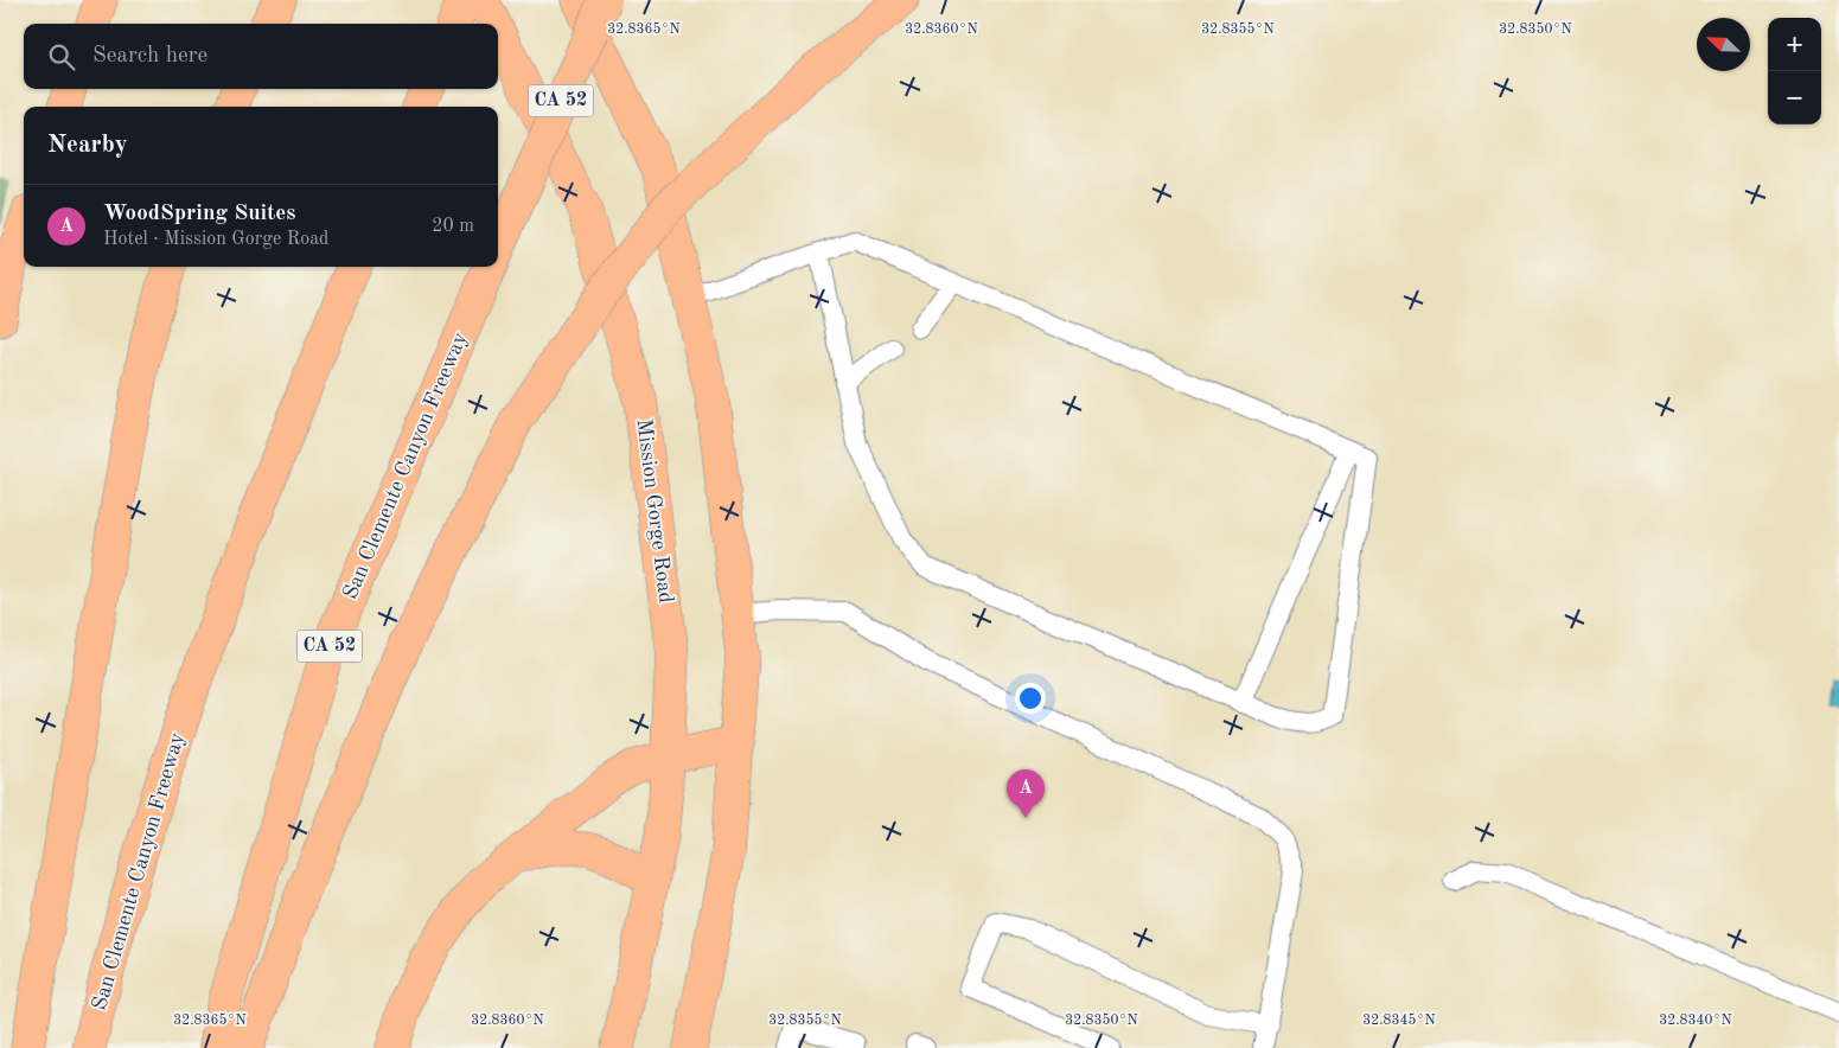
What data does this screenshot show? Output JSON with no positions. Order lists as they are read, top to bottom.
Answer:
{
  "streets": {
    "main road": ["CA 52", "San Clemente Canyon Freeway", "Mission Gorge Road"]
  },
  "north": "top left",
  "page": {
    "map_buttons": ["+", "−"],
    "search": "Search here",
    "heading": "Nearby",
    "list": [
      {
        "mark": "A",
        "name": "WoodSpring Suites",
        "note": "Hotel · Mission Gorge Road",
        "value": "20 m"
      }
    ],
    "pins": "A"
  },
  "coordinates": [
    "32.8365°N",
    "32.8360°N",
    "32.8355°N",
    "32.8350°N",
    "32.8345°N",
    "32.8340°N"
  ]
}
